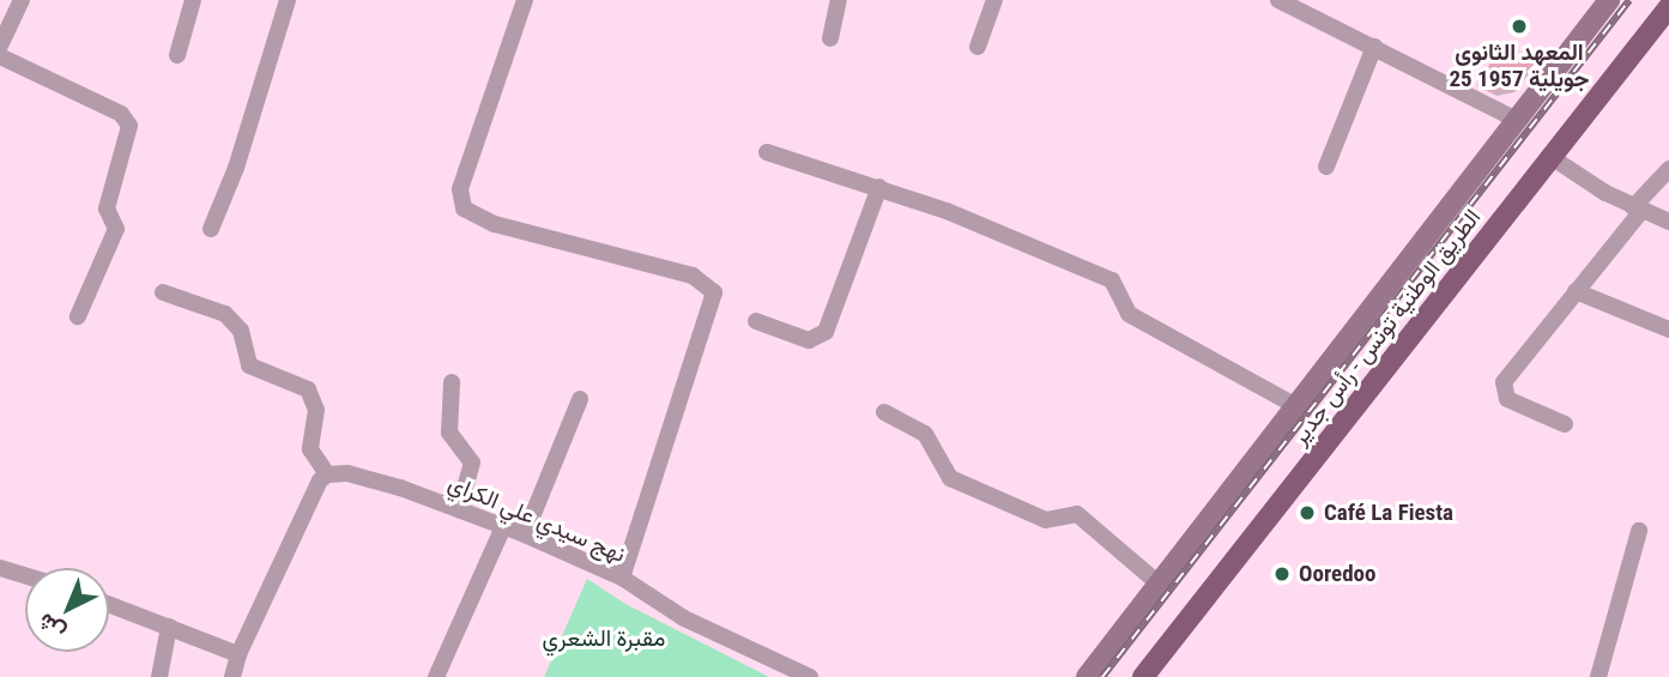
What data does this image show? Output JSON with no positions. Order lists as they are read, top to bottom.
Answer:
{
  "streets": {
    "main road": ["الطريق الوطنية تونس - رأس جدير"],
    "street": ["نهج سيدي علي الكراي"]
  },
  "parks": ["مقبرة الشعري"],
  "places": ["المعهد الثانوي 25 جويلية 1957", "Café La Fiesta", "Ooredoo"],
  "north": "bottom left"
}
